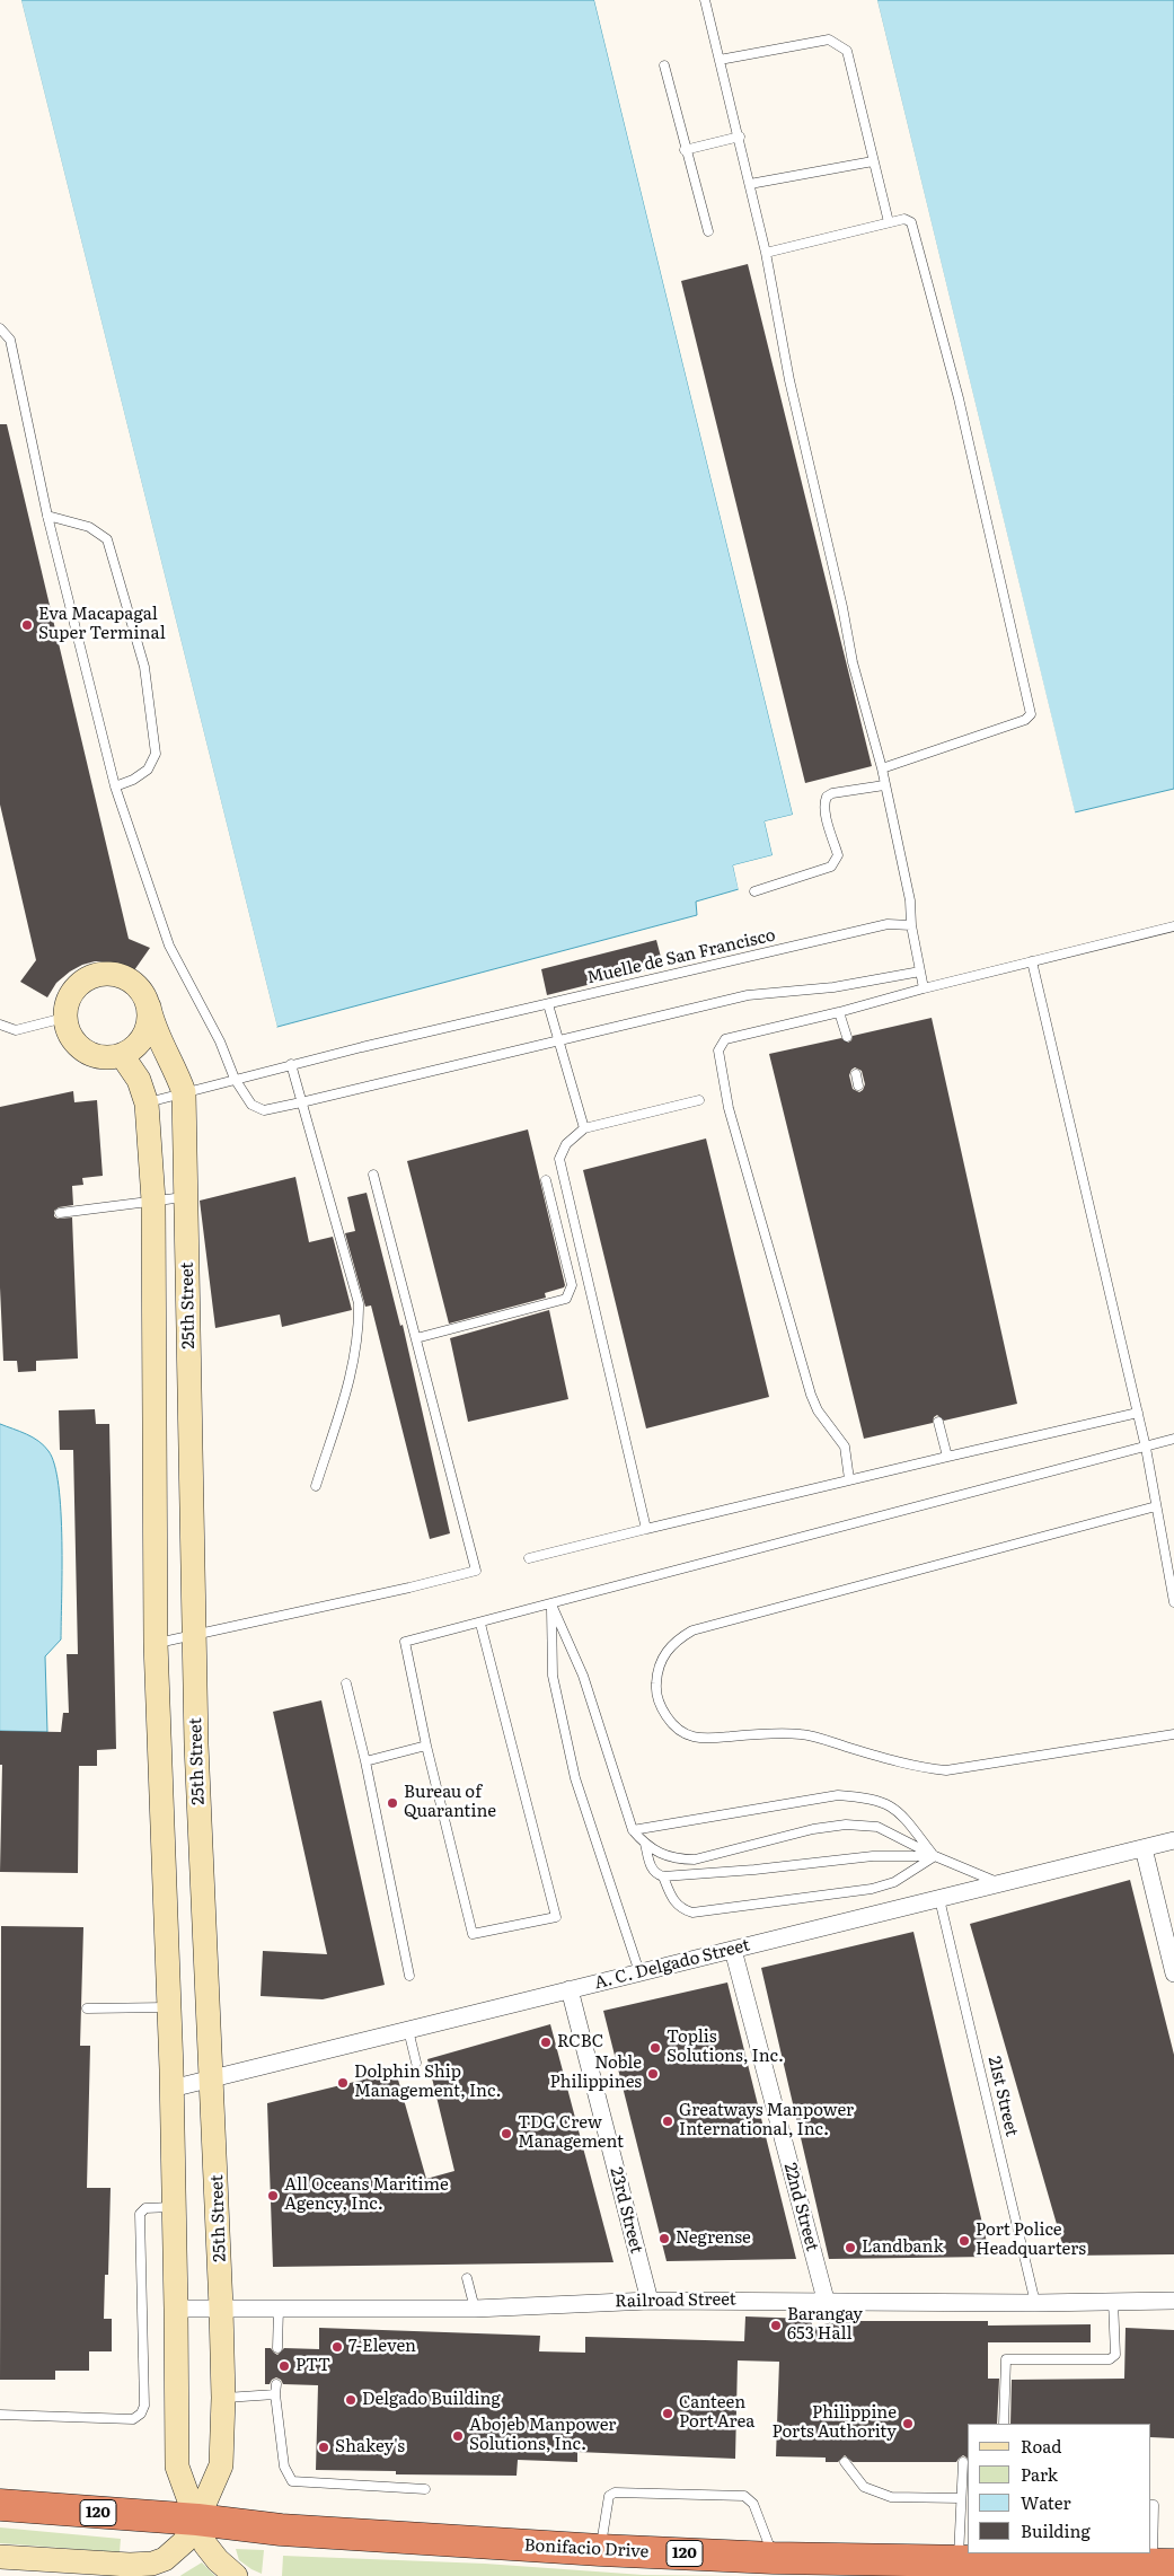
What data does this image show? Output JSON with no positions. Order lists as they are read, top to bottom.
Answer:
{
  "streets": {
    "highway": ["120", "Bonifacio Drive"],
    "street": [
      "25th Street",
      "A. C. Delgado Street",
      "22nd Street",
      "23rd Street",
      "Railroad Street"
    ],
    "lane": ["Muelle de San Francisco", "21st Street"]
  },
  "crossings": [
    ["Muelle de San Francisco", "25th Street"],
    ["25th Street", "A. C. Delgado Street"],
    ["25th Street", "Railroad Street"],
    ["25th Street", "Bonifacio Drive"],
    ["A. C. Delgado Street", "21st Street"],
    ["A. C. Delgado Street", "22nd Street"],
    ["A. C. Delgado Street", "23rd Street"],
    ["21st Street", "Railroad Street"],
    ["22nd Street", "Railroad Street"],
    ["23rd Street", "Railroad Street"]
  ],
  "places": [
    "Eva Macapagal Super Terminal",
    "Bureau of Quarantine",
    "RCBC",
    "Toplis Solutions, Inc.",
    "Noble Philippines",
    "Dolphin Ship Management, Inc.",
    "Greatways Manpower International, Inc.",
    "TDG Crew Management",
    "All Oceans Maritime Agency, Inc.",
    "Negrense",
    "Port Police Headquarters",
    "Landbank",
    "Barangay 653 Hall",
    "7-Eleven",
    "PTT",
    "Delgado Building",
    "Canteen Port Area",
    "Philippine Ports Authority",
    "Abojeb Manpower Solutions, Inc.",
    "Shakey's"
  ],
  "legend": [
    "Road",
    "Park",
    "Water",
    "Building"
  ]
}
